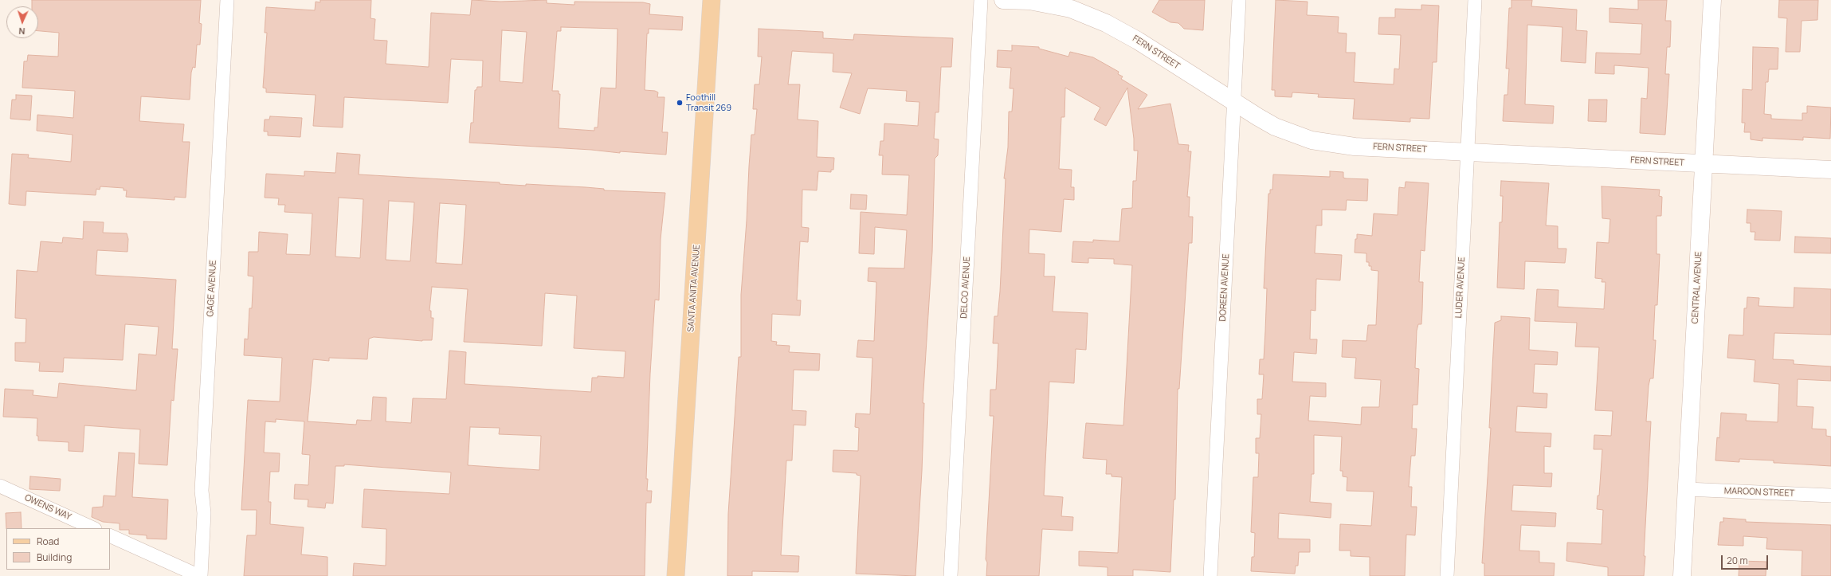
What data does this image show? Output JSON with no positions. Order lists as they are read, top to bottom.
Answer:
{
  "streets": {
    "main road": ["SANTA ANITA AVENUE"],
    "street": [
      "FERN STREET",
      "DELCO AVENUE",
      "DOREEN AVENUE",
      "LUDER AVENUE",
      "CENTRAL AVENUE",
      "GAGE AVENUE",
      "MAROON STREET",
      "OWENS WAY"
    ]
  },
  "crossings": [
    ["FERN STREET", "DOREEN AVENUE"],
    ["FERN STREET", "LUDER AVENUE"],
    ["FERN STREET", "CENTRAL AVENUE"],
    ["CENTRAL AVENUE", "MAROON STREET"]
  ],
  "places": ["Foothill Transit 269"],
  "legend": ["Road", "Building"],
  "scale_bar": "20 m",
  "north": "bottom"
}
